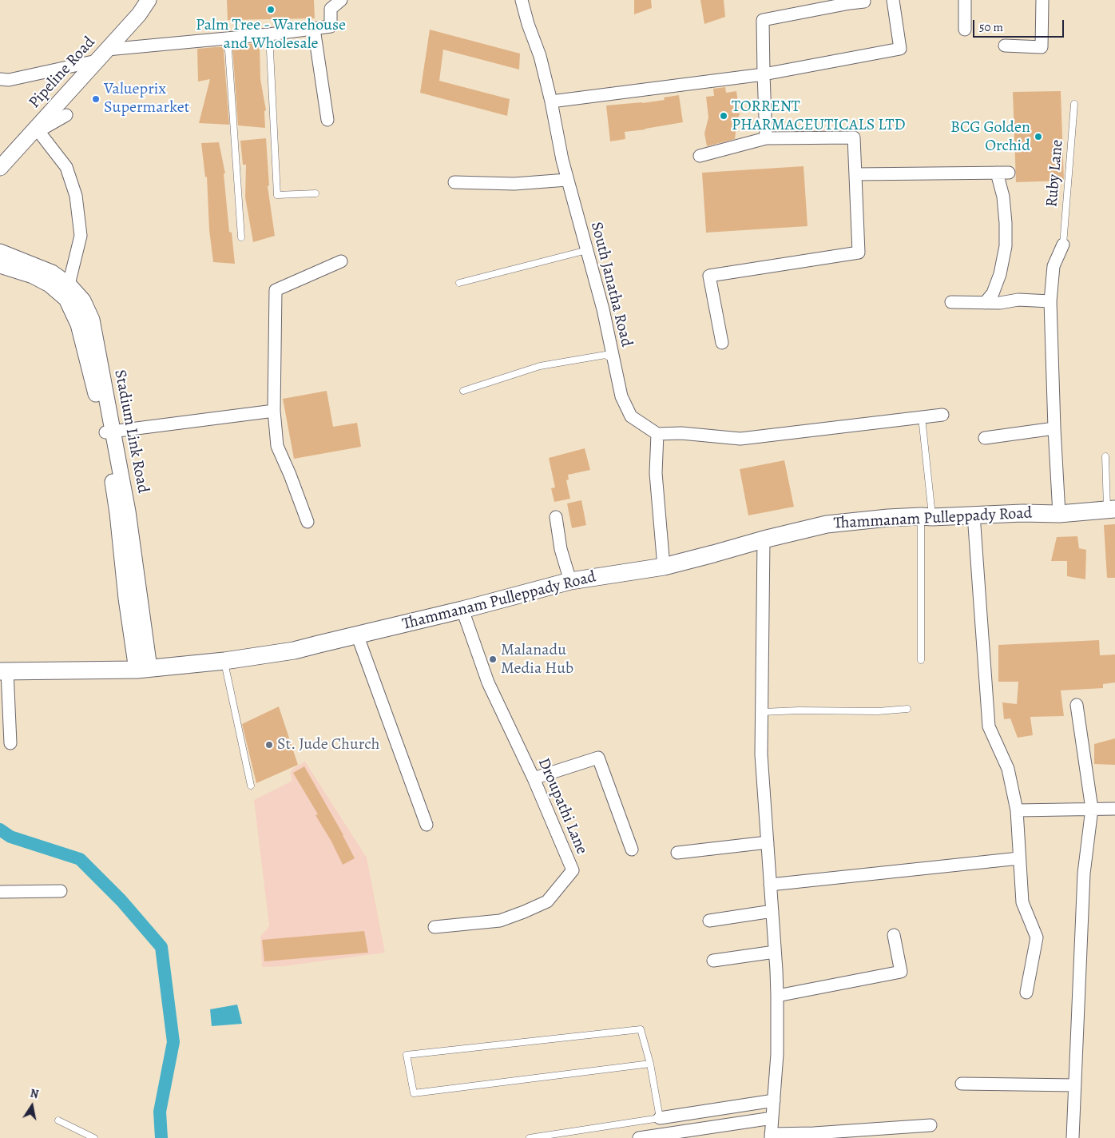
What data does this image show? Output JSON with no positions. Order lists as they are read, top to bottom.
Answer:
{
  "streets": {
    "main road": ["Thammanam Pulleppady Road"],
    "street": [
      "Pipeline Road",
      "South Janatha Road",
      "Stadium Link Road",
      "Droupathi Lane"
    ],
    "lane": ["Ruby Lane"]
  },
  "crossings": [
    ["Stadium Link Road", "Thammanam Pulleppady Road"],
    ["Thammanam Pulleppady Road", "Droupathi Lane"]
  ],
  "places": [
    "Palm Tree - Warehouse and Wholesale",
    "Valueprix Supermarket",
    "TORRENT PHARMACEUTICALS LTD",
    "BCG Golden Orchid",
    "Malanadu Media Hub",
    "St. Jude Church"
  ],
  "scale_bar": "50 m",
  "north": "top"
}
